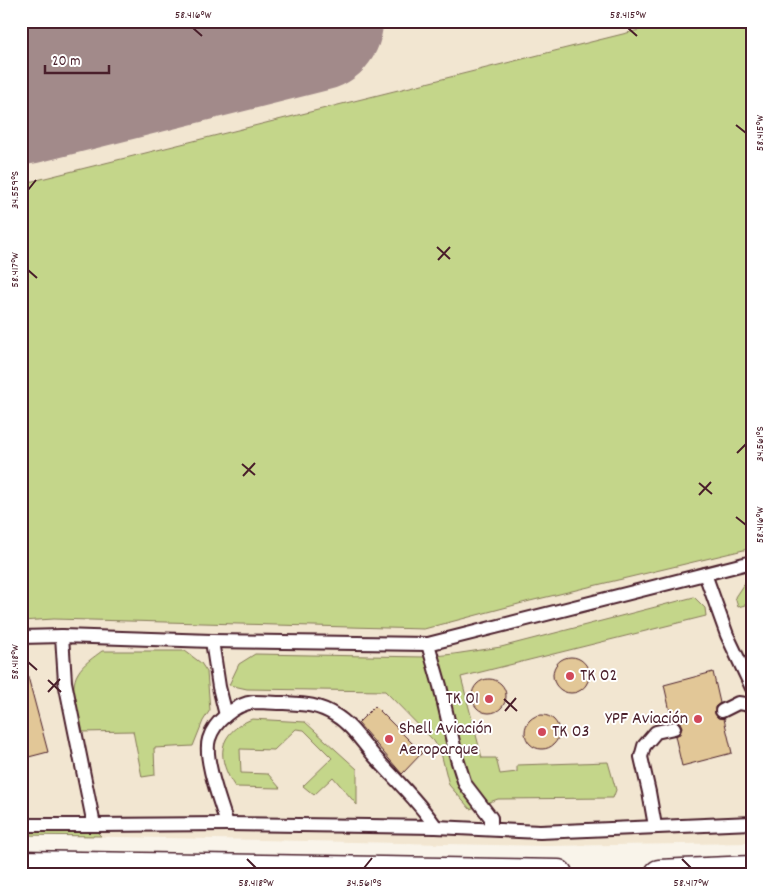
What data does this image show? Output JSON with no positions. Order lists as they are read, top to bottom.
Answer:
{
  "places": [
    "TK 02",
    "TK 01",
    "YPF Aviación",
    "TK 03",
    "Shell Aviación Aeroparque"
  ],
  "scale_bar": "20 m",
  "coordinates": [
    "58.416°W",
    "58.415°W",
    "34.559°S",
    "58.417°W",
    "34.561°S",
    "58.418°W"
  ]
}
